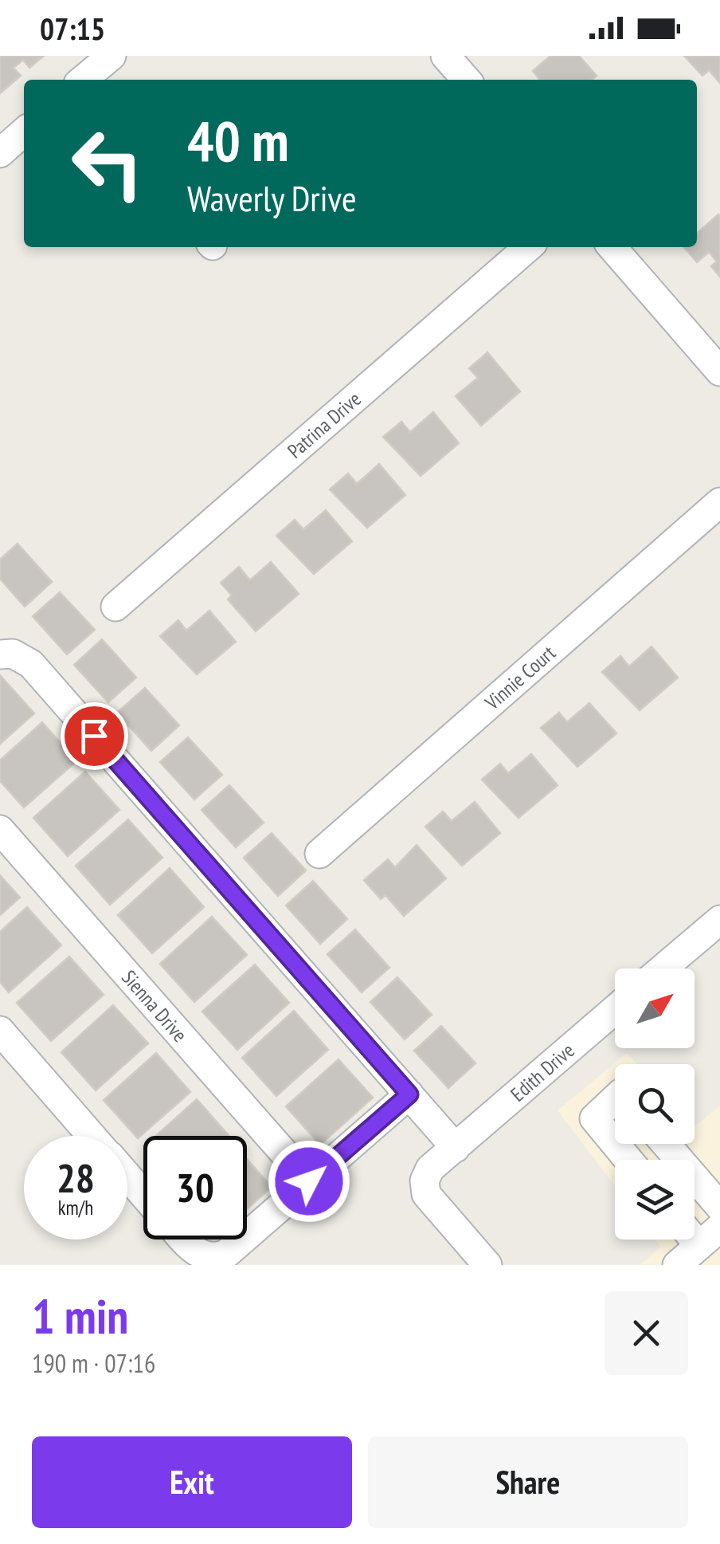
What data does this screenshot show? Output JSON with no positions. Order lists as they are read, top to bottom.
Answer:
{
  "streets": {
    "street": [
      "Patrina Drive",
      "Vinnie Court",
      "Sienna Drive",
      "Edith Drive"
    ]
  },
  "north": "top right",
  "page": {
    "status": "07:15",
    "turn": ["40 m", "Waverly Drive"],
    "speed": "28 km/h",
    "limit": "30",
    "heading": ["1 min", "190 m · 07:16"],
    "buttons": ["Exit", "Share"]
  }
}
